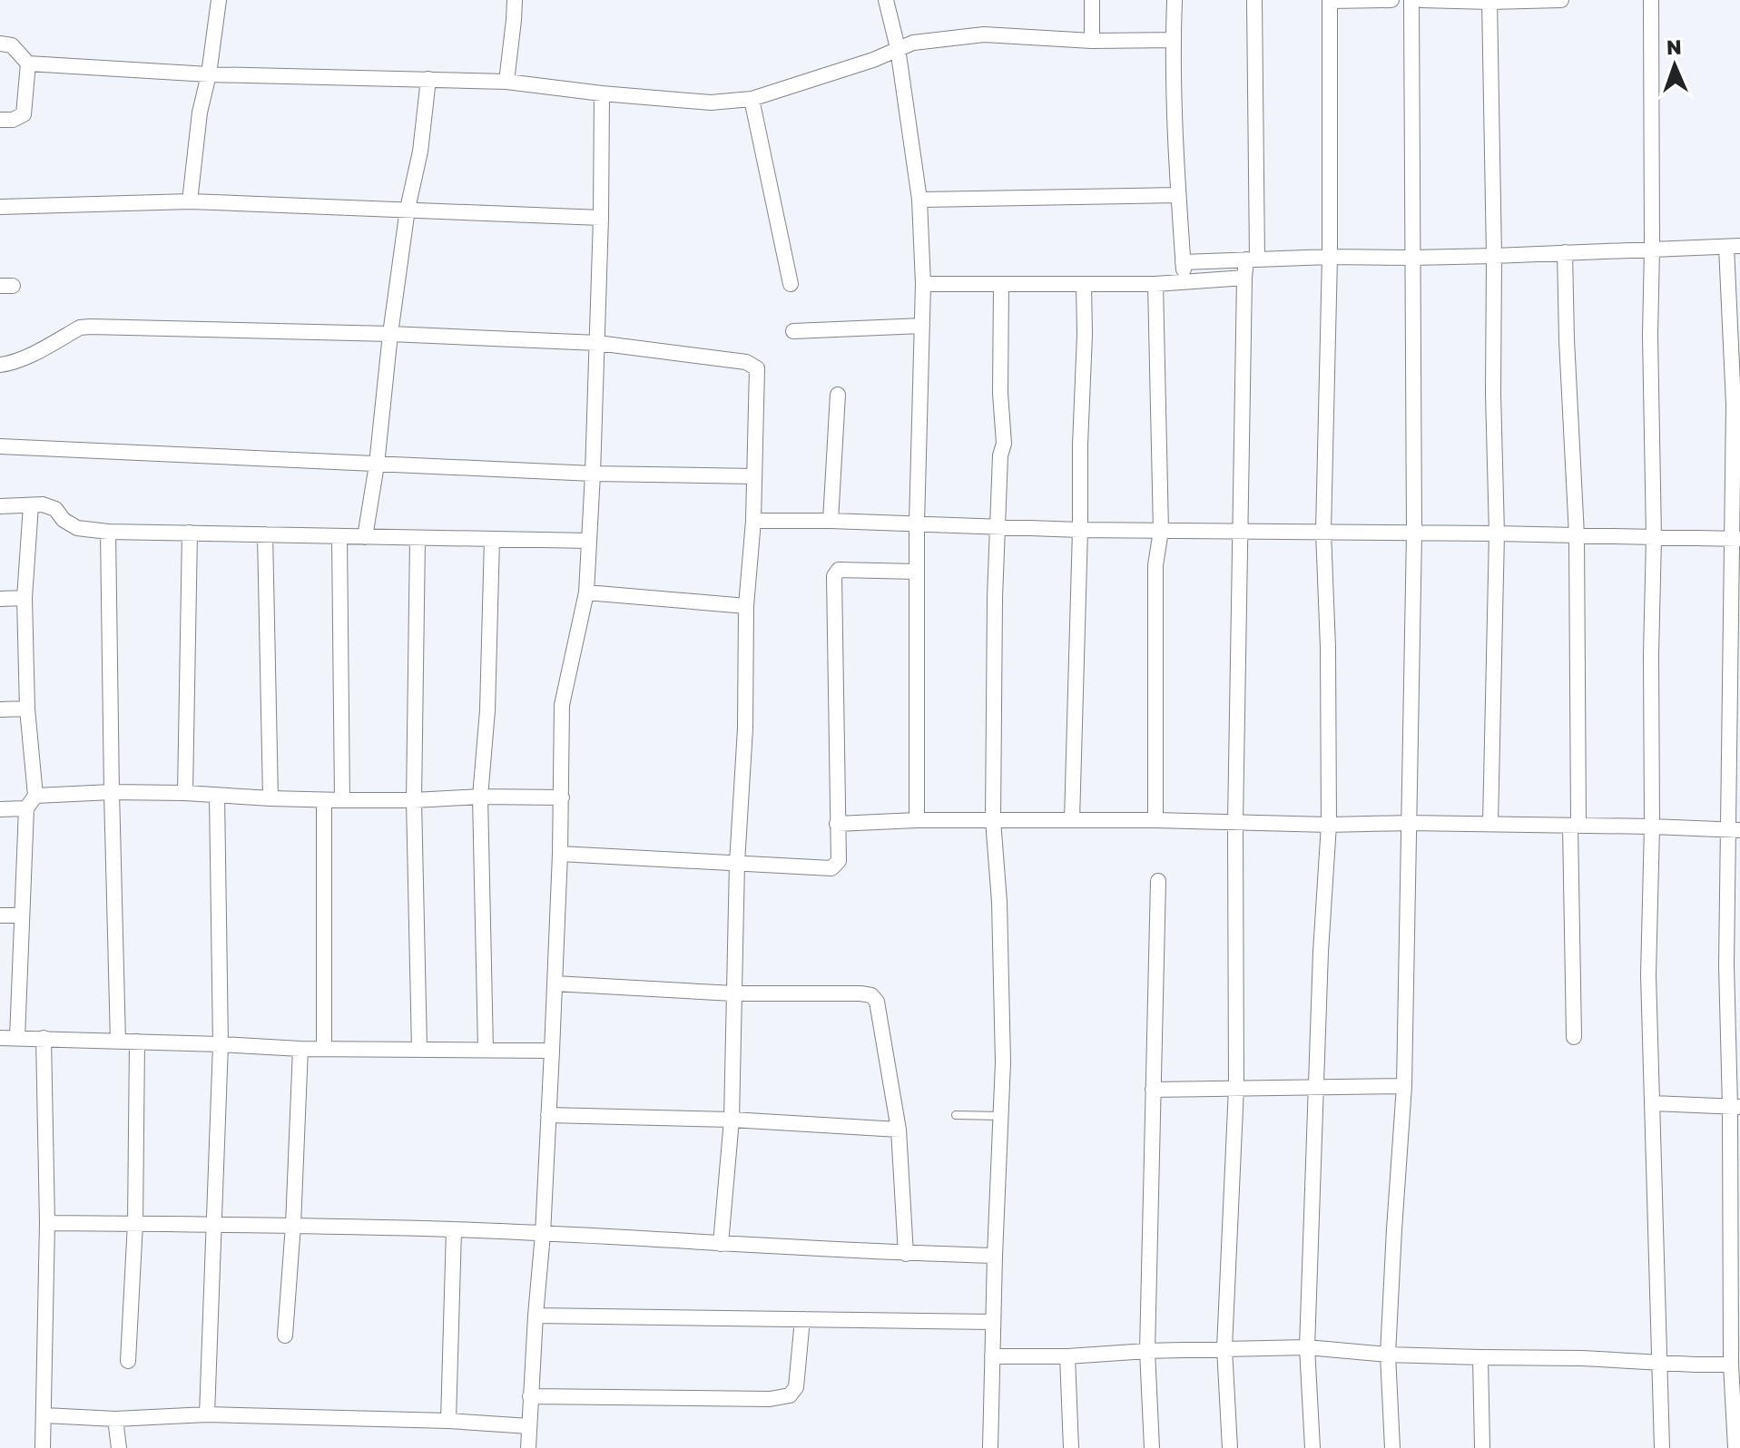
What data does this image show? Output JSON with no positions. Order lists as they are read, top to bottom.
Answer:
{
  "north": "top"
}
